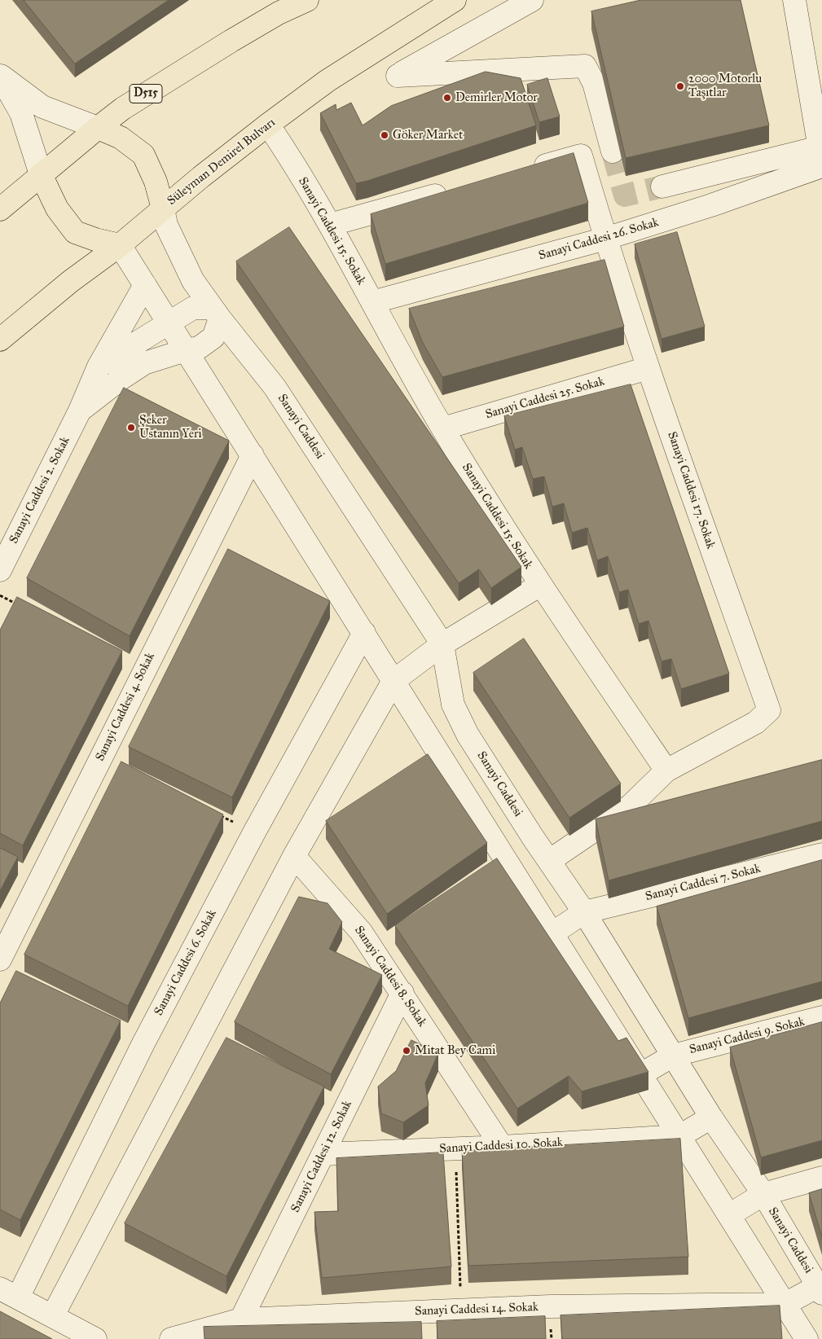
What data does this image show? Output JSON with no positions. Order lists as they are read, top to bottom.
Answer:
{
  "streets": {
    "highway": ["D515", "Süleyman Demirel Bulvarı"],
    "street": [
      "Sanayi Caddesi 15. Sokak",
      "Sanayi Caddesi 26. Sokak",
      "Sanayi Caddesi 25. Sokak",
      "Sanayi Caddesi",
      "Sanayi Caddesi 2. Sokak",
      "Sanayi Caddesi 17. Sokak",
      "Sanayi Caddesi 4. Sokak",
      "Sanayi Caddesi 7. Sokak",
      "Sanayi Caddesi 6. Sokak",
      "Sanayi Caddesi 8. Sokak",
      "Sanayi Caddesi 9. Sokak",
      "Sanayi Caddesi 10. Sokak",
      "Sanayi Caddesi 12. Sokak",
      "Sanayi Caddesi 14. Sokak"
    ]
  },
  "crossings": [
    ["D515", "Süleyman Demirel Bulvarı"],
    ["D515", "Sanayi Caddesi"],
    ["Süleyman Demirel Bulvarı", "Sanayi Caddesi 15. Sokak"],
    ["Süleyman Demirel Bulvarı", "Sanayi Caddesi"],
    ["Sanayi Caddesi 15. Sokak", "Sanayi Caddesi 26. Sokak"],
    ["Sanayi Caddesi 15. Sokak", "Sanayi Caddesi 25. Sokak"],
    ["Sanayi Caddesi 15. Sokak", "Sanayi Caddesi 17. Sokak"],
    ["Sanayi Caddesi 26. Sokak", "Sanayi Caddesi 17. Sokak"],
    ["Sanayi Caddesi 25. Sokak", "Sanayi Caddesi 17. Sokak"],
    ["Sanayi Caddesi", "Sanayi Caddesi 2. Sokak"],
    ["Sanayi Caddesi", "Sanayi Caddesi 7. Sokak"],
    ["Sanayi Caddesi", "Sanayi Caddesi 9. Sokak"],
    ["Sanayi Caddesi", "Sanayi Caddesi 14. Sokak"],
    ["Sanayi Caddesi 8. Sokak", "Sanayi Caddesi 10. Sokak"],
    ["Sanayi Caddesi 8. Sokak", "Sanayi Caddesi 12. Sokak"],
    ["Sanayi Caddesi 10. Sokak", "Sanayi Caddesi 12. Sokak"],
    ["Sanayi Caddesi 12. Sokak", "Sanayi Caddesi 14. Sokak"]
  ],
  "places": [
    "2000 Motorlu Taşıtlar",
    "Demirler Motor",
    "Göker Market",
    "Şeker Ustanın Yeri",
    "Mitat Bey Cami"
  ]
}
